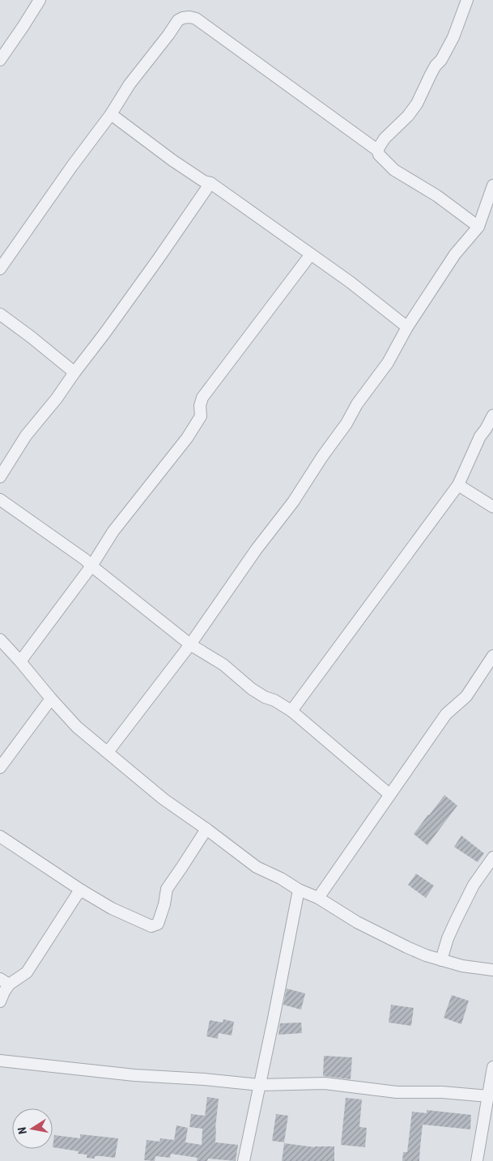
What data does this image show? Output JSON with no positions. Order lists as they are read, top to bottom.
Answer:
{
  "north": "left"
}
